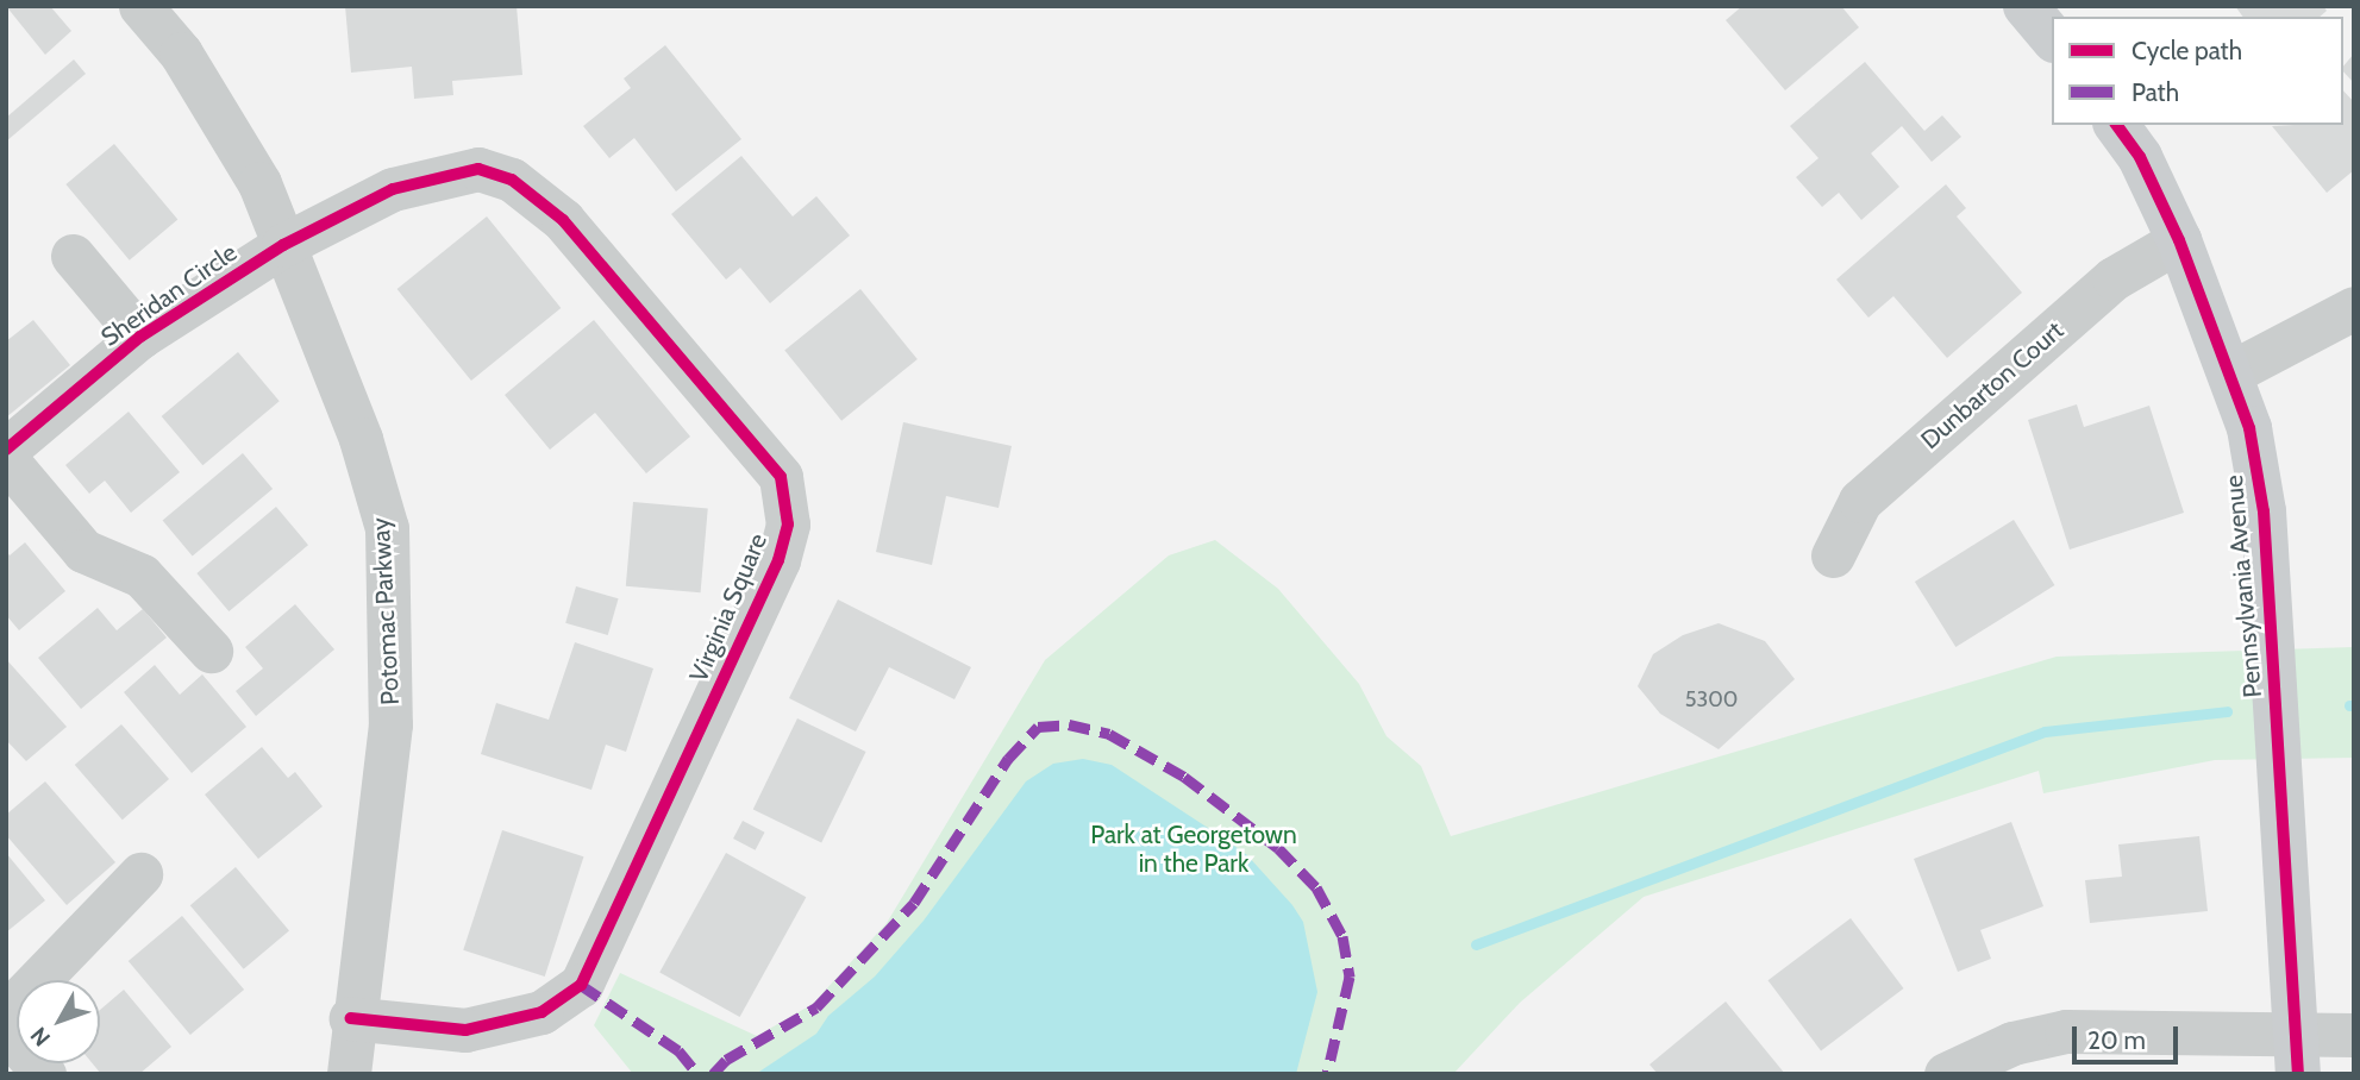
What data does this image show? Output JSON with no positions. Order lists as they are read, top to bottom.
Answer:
{
  "streets": {
    "street": [
      "Sheridan Circle",
      "Dunbarton Court",
      "Pennsylvania Avenue",
      "Virginia Square",
      "Potomac Parkway"
    ]
  },
  "crossings": [
    ["Sheridan Circle", "Virginia Square"],
    ["Sheridan Circle", "Potomac Parkway"],
    ["Dunbarton Court", "Pennsylvania Avenue"],
    ["Virginia Square", "Potomac Parkway"]
  ],
  "parks": ["Park at Georgetown in the Park"],
  "house_numbers": ["5300"],
  "legend": ["Cycle path", "Path"],
  "scale_bar": "20 m",
  "north": "bottom left"
}
